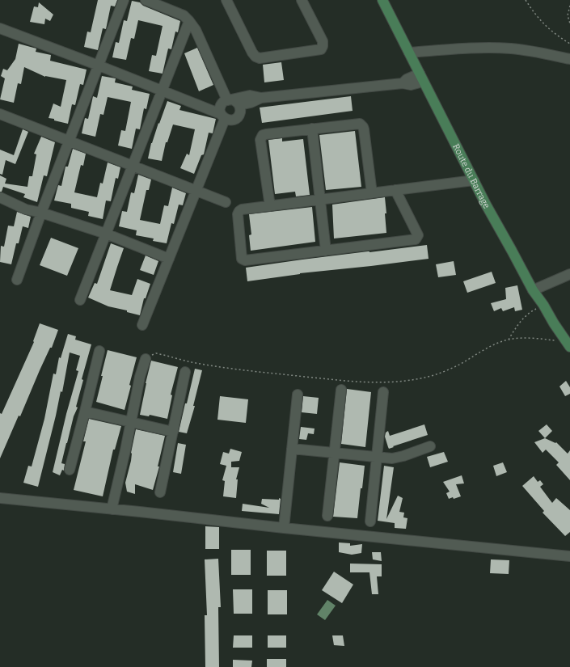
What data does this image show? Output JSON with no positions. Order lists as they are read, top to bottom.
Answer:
{
  "streets": {
    "main road": ["Route du Barrage"]
  }
}
